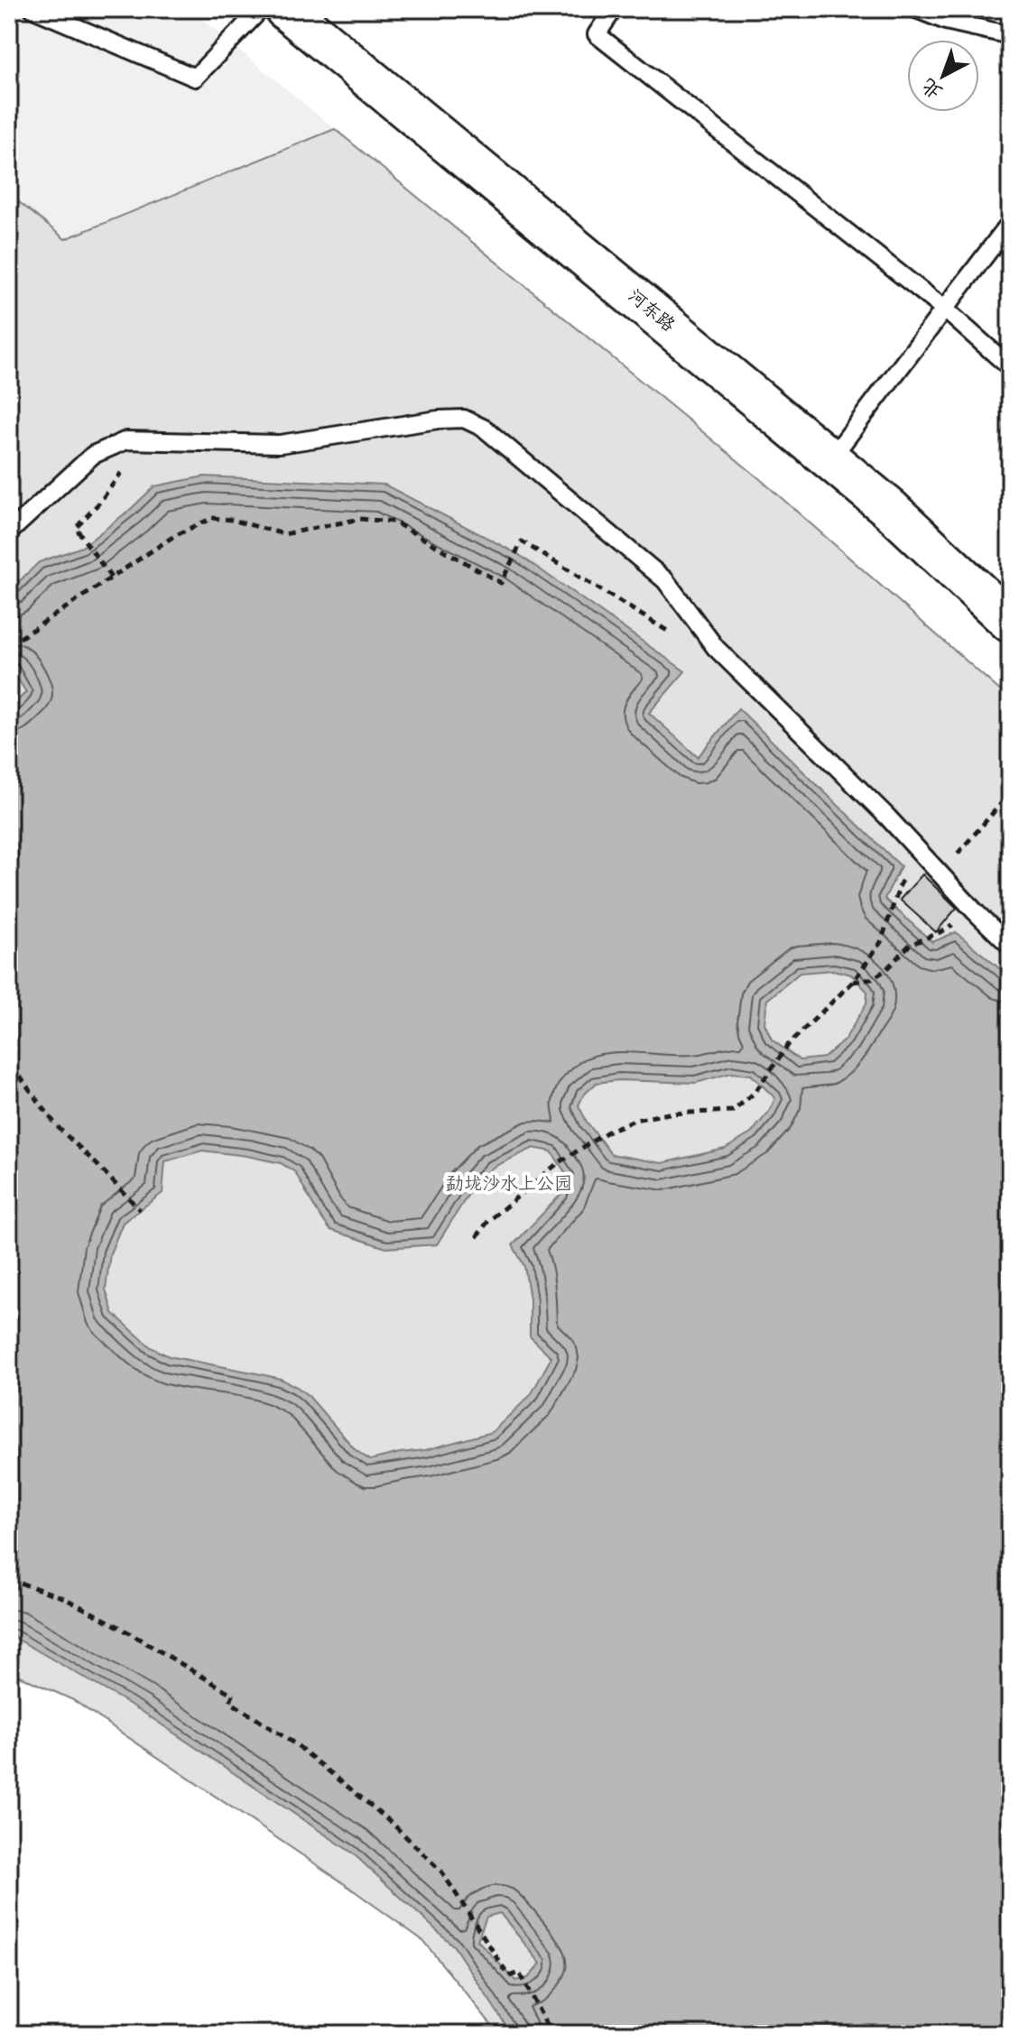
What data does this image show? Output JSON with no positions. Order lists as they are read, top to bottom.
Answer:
{
  "streets": {
    "street": ["河东路"]
  },
  "parks": ["勐垅沙水上公园"],
  "north": "bottom left"
}
